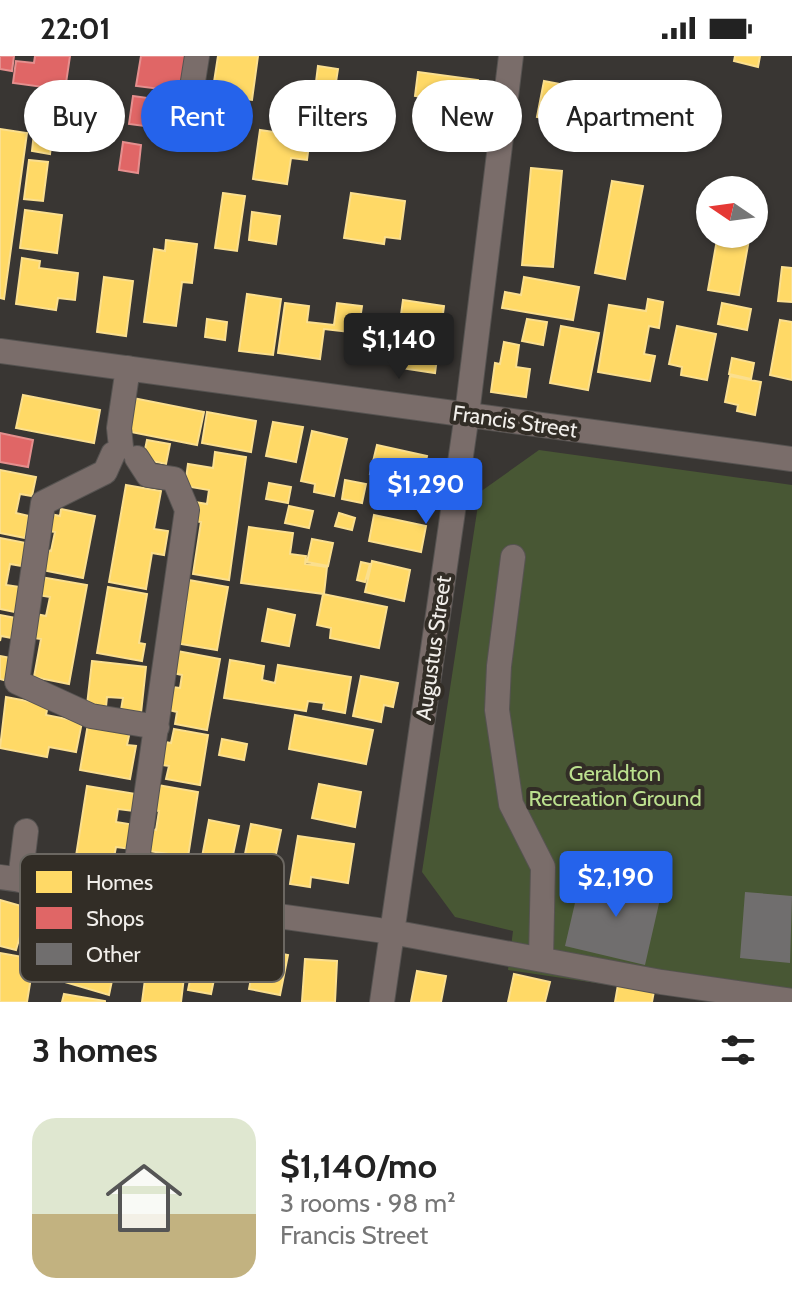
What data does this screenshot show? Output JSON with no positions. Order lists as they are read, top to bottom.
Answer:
{
  "streets": {
    "street": ["Francis Street", "Augustus Street"]
  },
  "crossings": [
    ["Francis Street", "Augustus Street"]
  ],
  "parks": ["Geraldton Recreation Ground"],
  "legend": ["Homes", "Shops", "Other"],
  "north": "left",
  "page": {
    "status": "22:01",
    "chip": [
      "Buy",
      "Rent",
      "Filters",
      "New",
      "Apartment"
    ],
    "price": ["$1,140", "$1,290", "$2,190"],
    "heading": "3 homes",
    "list": [
      {
        "name": "$1,140/mo",
        "note": "3 rooms · 98 m² · Francis Street"
      }
    ]
  }
}
